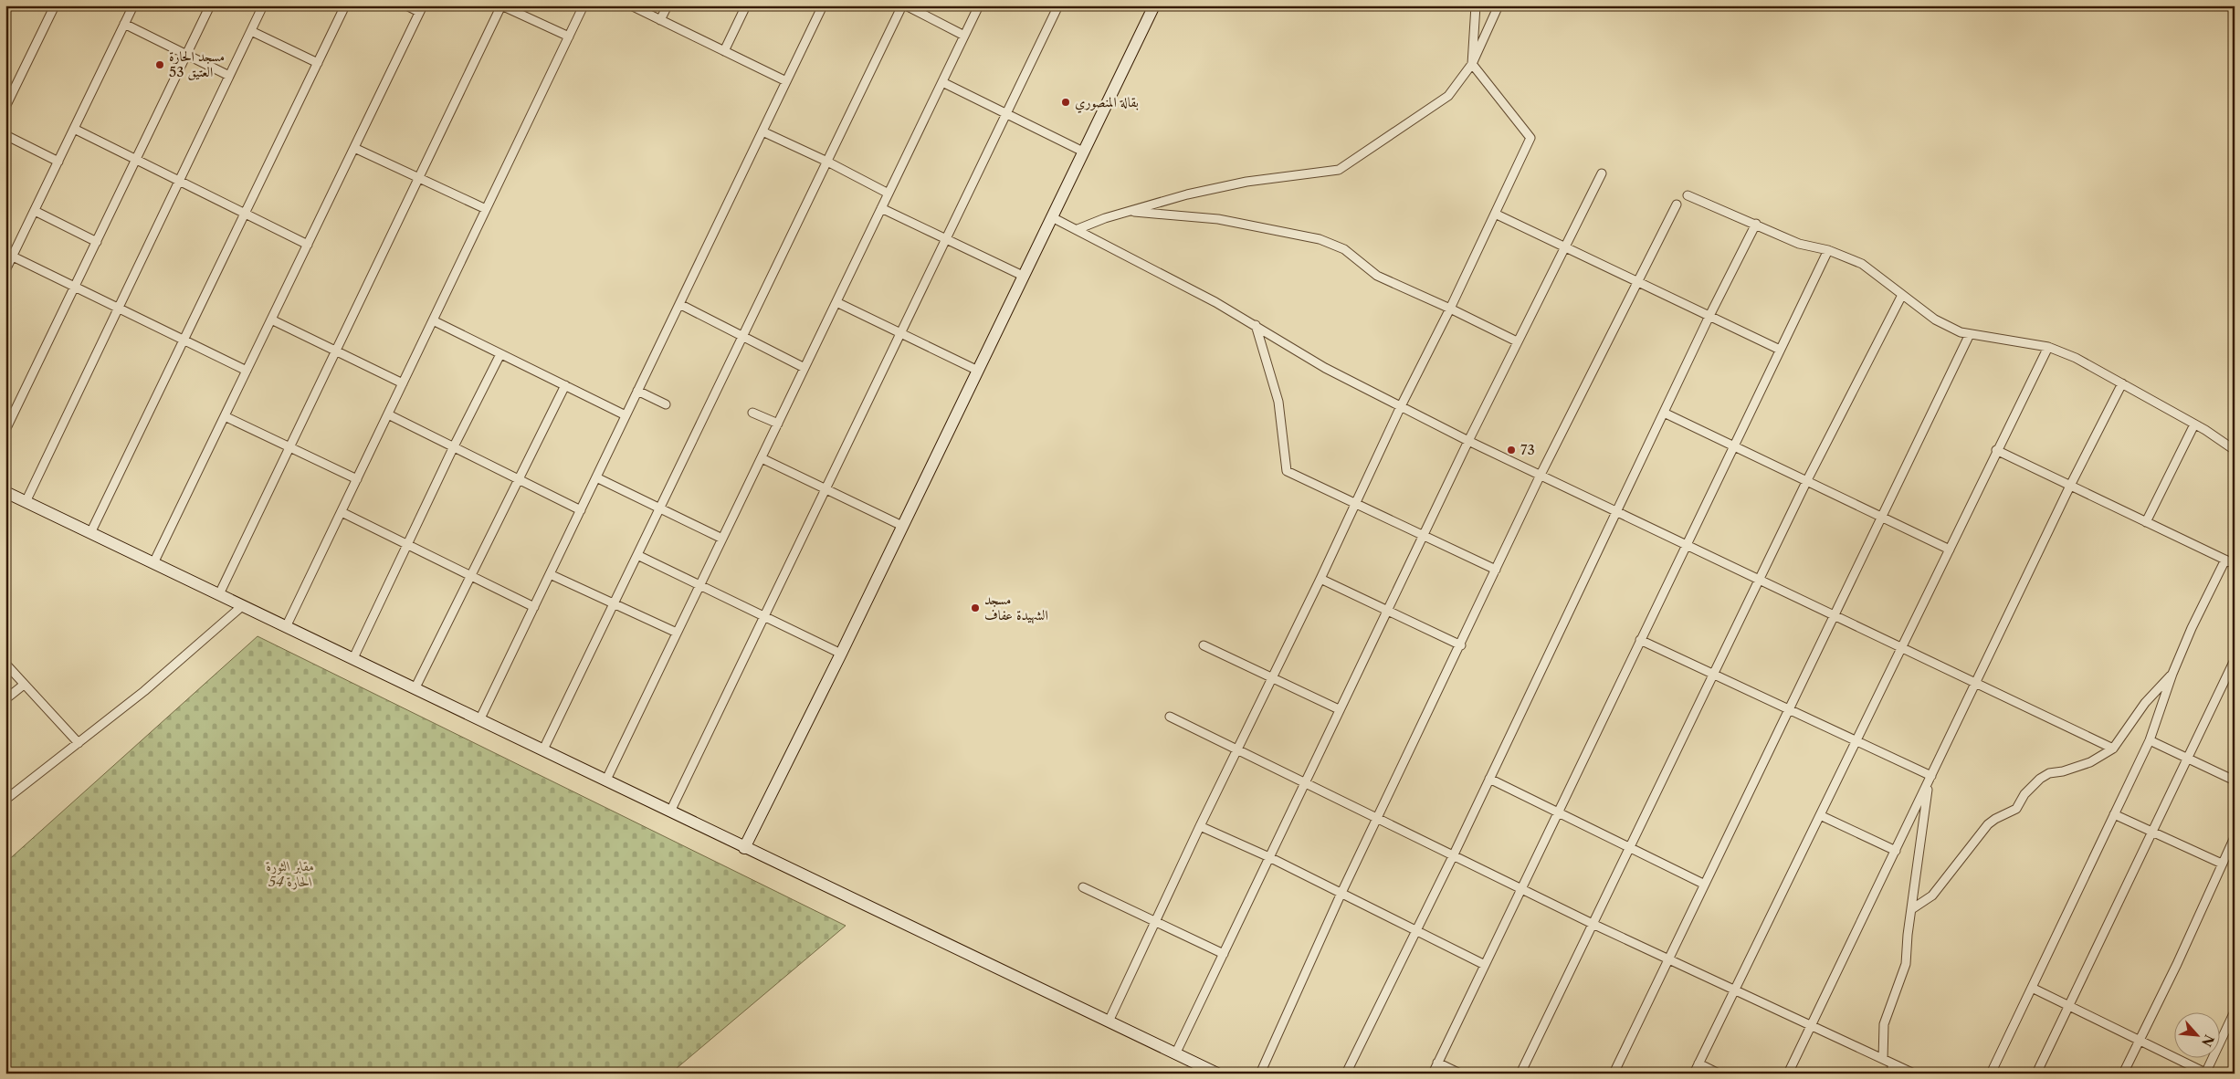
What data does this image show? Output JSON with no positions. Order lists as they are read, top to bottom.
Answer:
{
  "parks": ["مقابر الثورة الحارة 54"],
  "places": [
    "مسجد الحارة 53 العتيق",
    "بقالة المنصوري",
    "73",
    "مسجد الشهيدة عفاف"
  ],
  "north": "bottom right"
}
